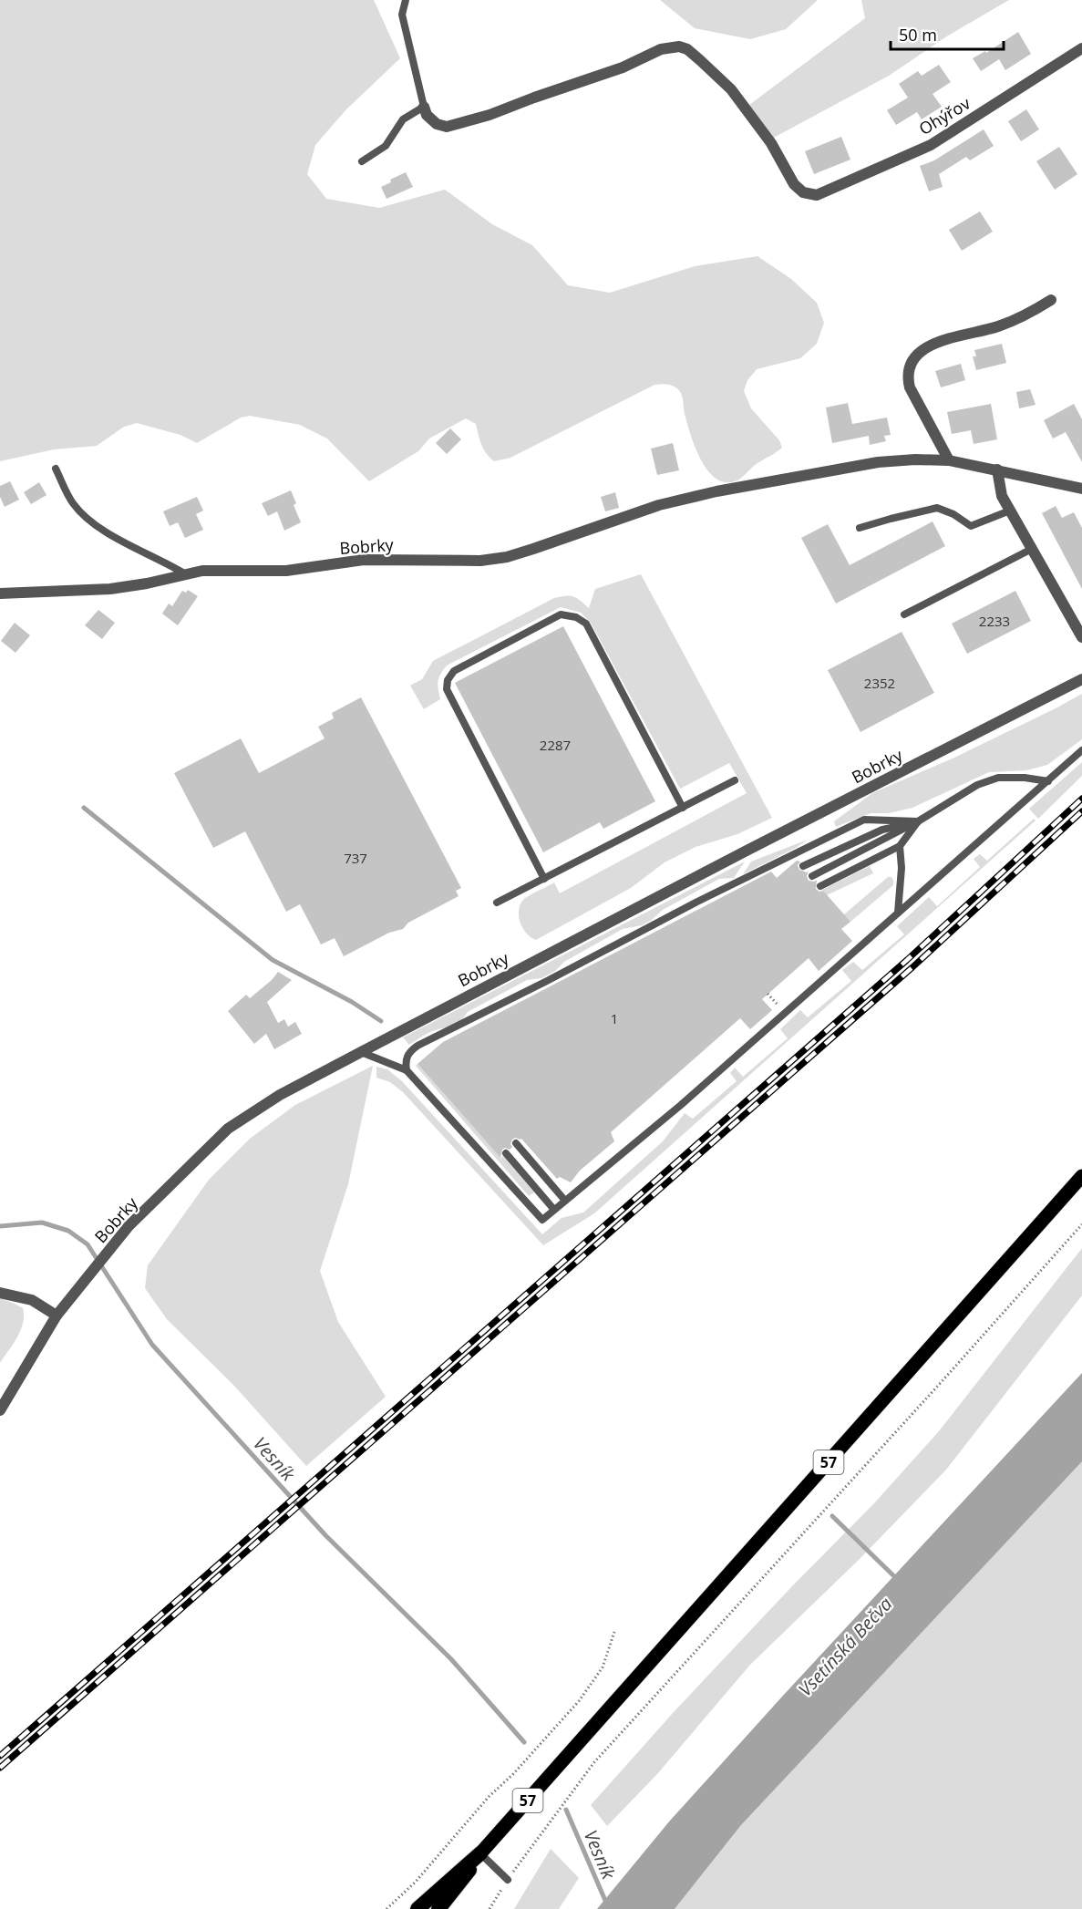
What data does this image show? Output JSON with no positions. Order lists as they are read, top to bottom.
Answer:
{
  "streets": {
    "highway": ["57"],
    "street": ["Ohýřov", "Bobrky"]
  },
  "water": ["Vesník", "Vsetínská Bečva"],
  "house_numbers": [
    "2233",
    "2352",
    "2287",
    "737",
    "1"
  ],
  "scale_bar": "50 m"
}
